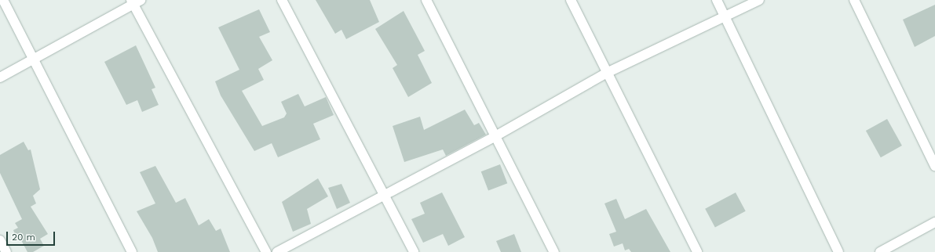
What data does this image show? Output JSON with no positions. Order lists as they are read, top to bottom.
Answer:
{
  "scale_bar": "20 m"
}
